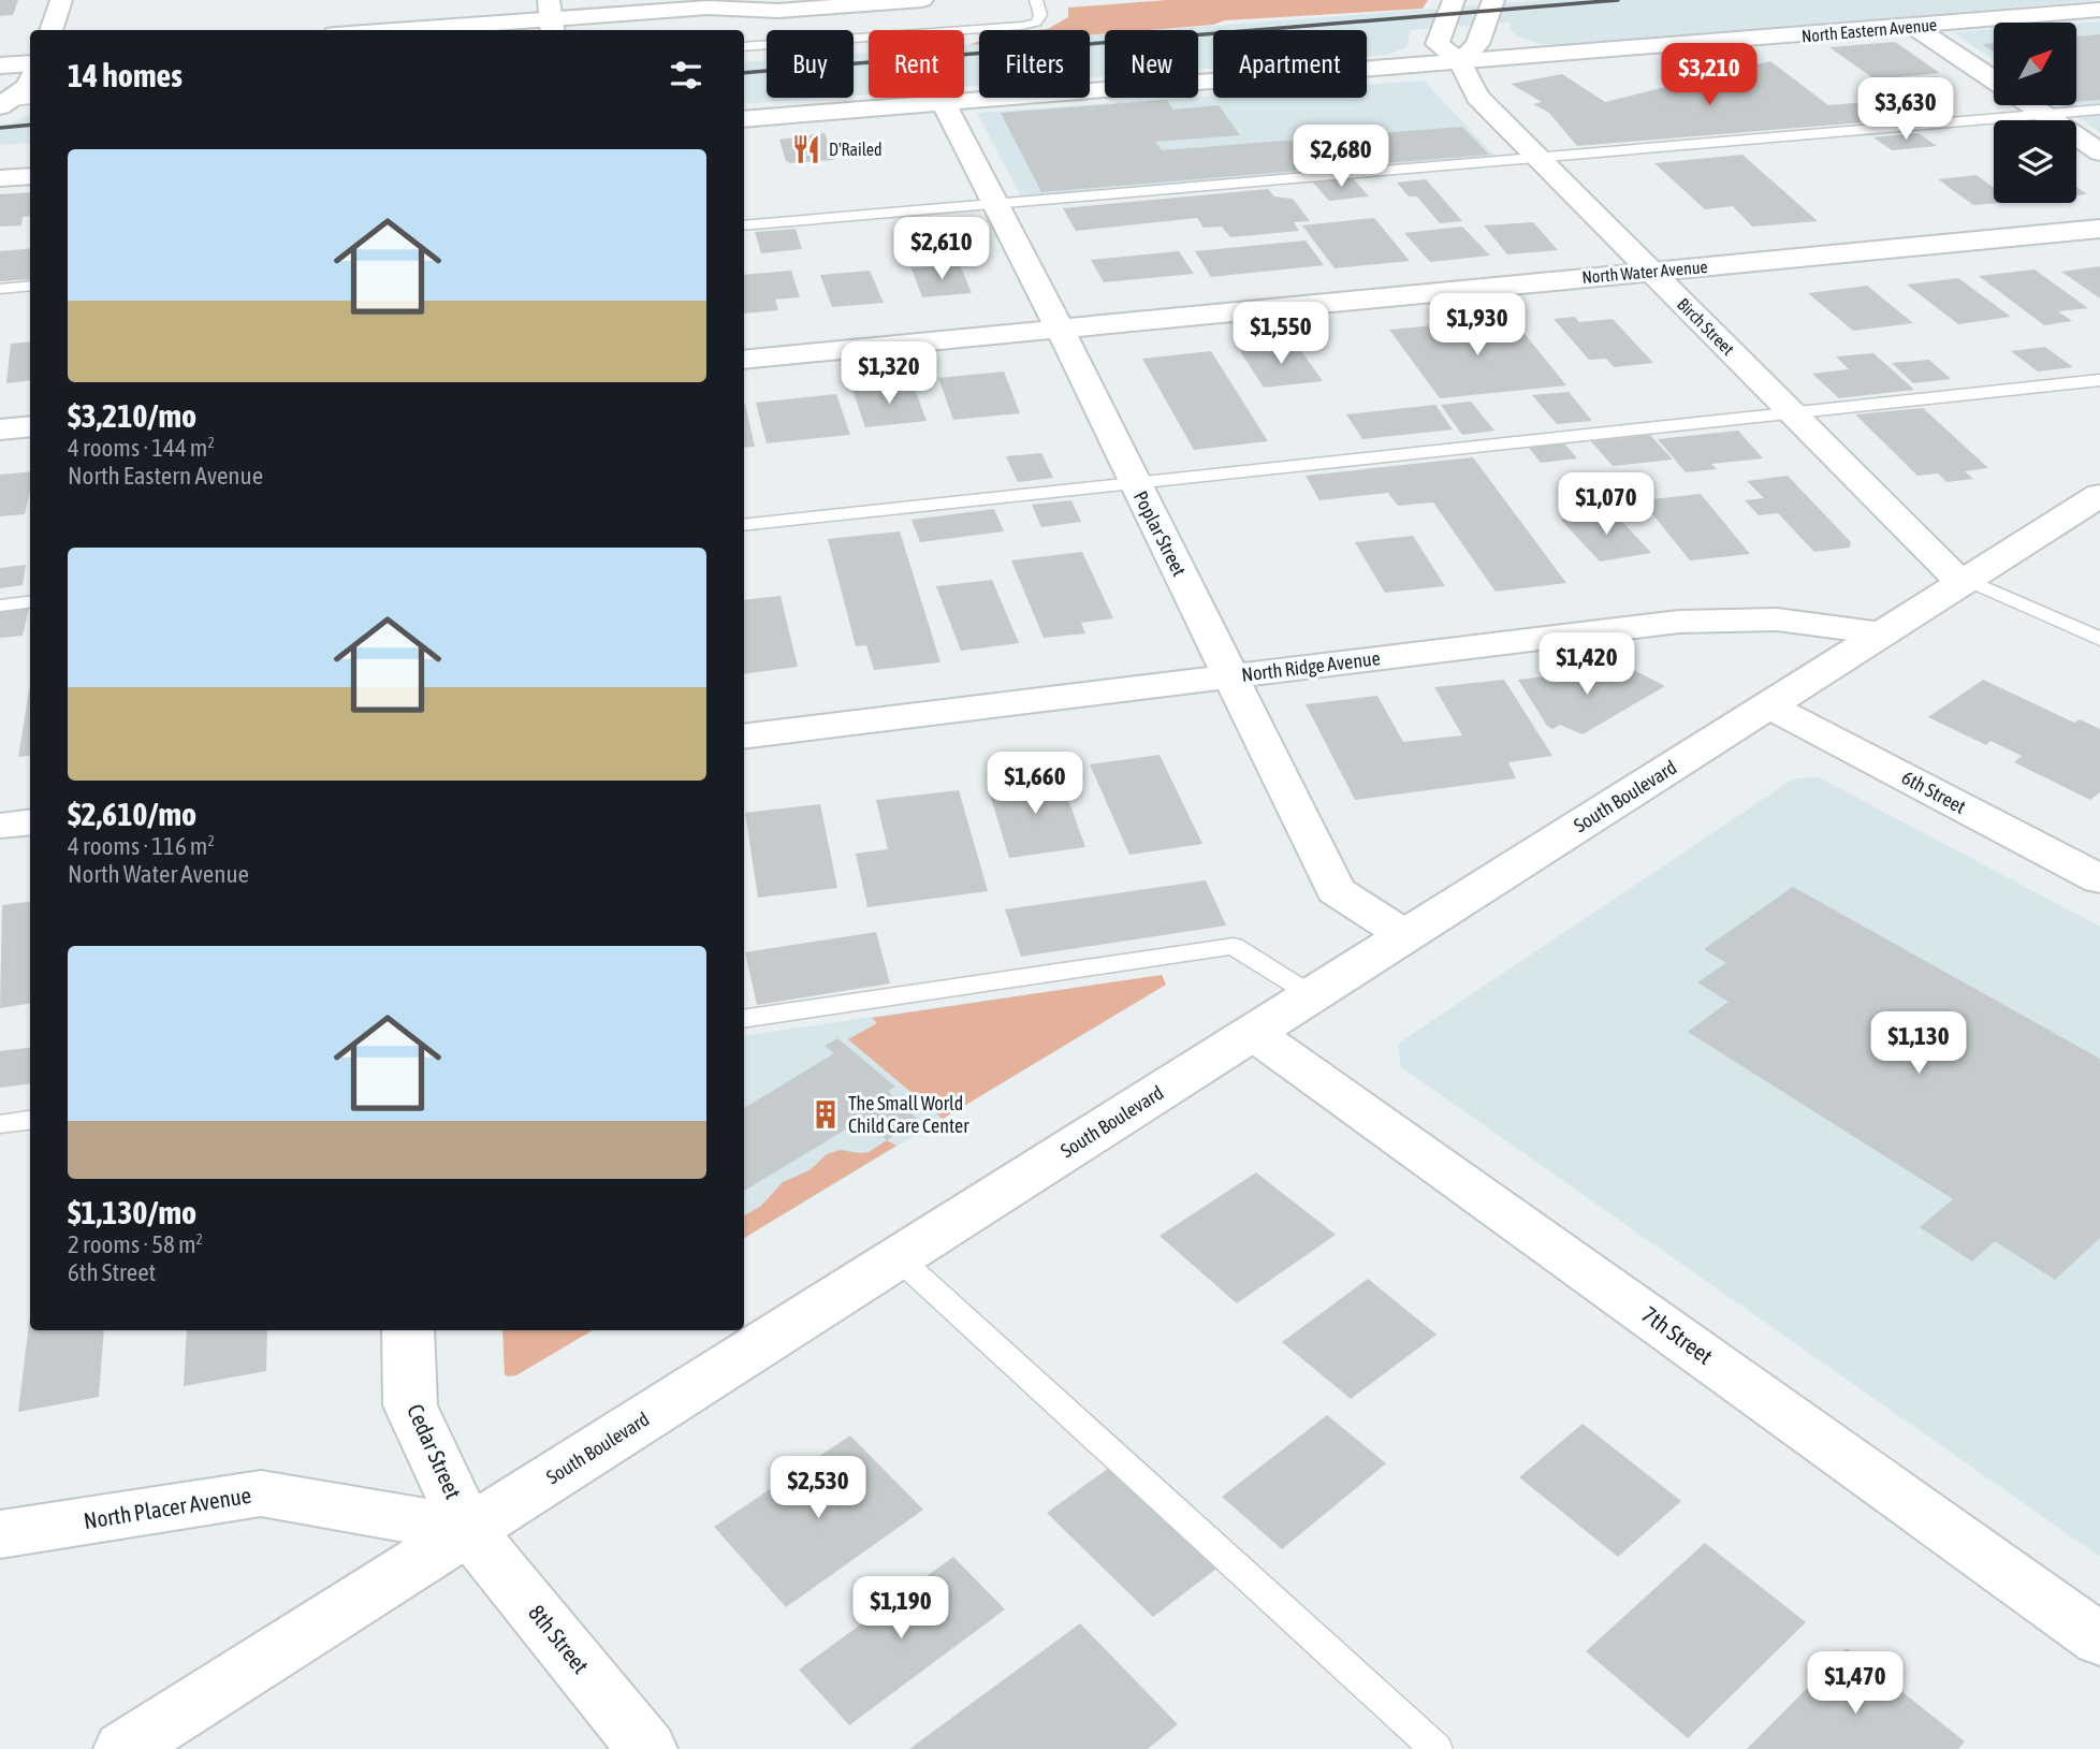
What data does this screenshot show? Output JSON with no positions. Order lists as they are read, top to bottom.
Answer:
{
  "streets": {
    "main road": [
      "North Eastern Avenue",
      "North Water Avenue",
      "Birch Street",
      "Poplar Street",
      "North Ridge Avenue",
      "6th Street",
      "South Boulevard",
      "7th Street",
      "Cedar Street",
      "North Placer Avenue",
      "8th Street"
    ]
  },
  "crossings": [
    ["North Eastern Avenue", "Birch Street"],
    ["North Eastern Avenue", "Poplar Street"],
    ["North Water Avenue", "Birch Street"],
    ["North Water Avenue", "Poplar Street"],
    ["Birch Street", "South Boulevard"],
    ["Poplar Street", "North Ridge Avenue"],
    ["Poplar Street", "South Boulevard"],
    ["North Ridge Avenue", "South Boulevard"],
    ["6th Street", "South Boulevard"],
    ["South Boulevard", "7th Street"],
    ["South Boulevard", "Cedar Street"],
    ["South Boulevard", "North Placer Avenue"],
    ["South Boulevard", "8th Street"],
    ["Cedar Street", "North Placer Avenue"],
    ["Cedar Street", "8th Street"],
    ["North Placer Avenue", "8th Street"]
  ],
  "places": {
    "restaurant": ["D'Railed"],
    "building": ["The Small World Child Care Center"]
  },
  "north": "top right",
  "page": {
    "chip": [
      "Buy",
      "Rent",
      "Filters",
      "New",
      "Apartment"
    ],
    "heading": "14 homes",
    "price": [
      "$3,210",
      "$3,630",
      "$2,680",
      "$2,610",
      "$1,930",
      "$1,550",
      "$1,320",
      "$1,070",
      "$1,420",
      "$1,660",
      "$1,130",
      "$2,530",
      "$1,190",
      "$1,470"
    ],
    "list": [
      {
        "name": "$3,210/mo",
        "note": "4 rooms · 144 m² · North Eastern Avenue"
      },
      {
        "name": "$2,610/mo",
        "note": "4 rooms · 116 m² · North Water Avenue"
      },
      {
        "name": "$1,130/mo",
        "note": "2 rooms · 58 m² · 6th Street"
      }
    ]
  }
}
